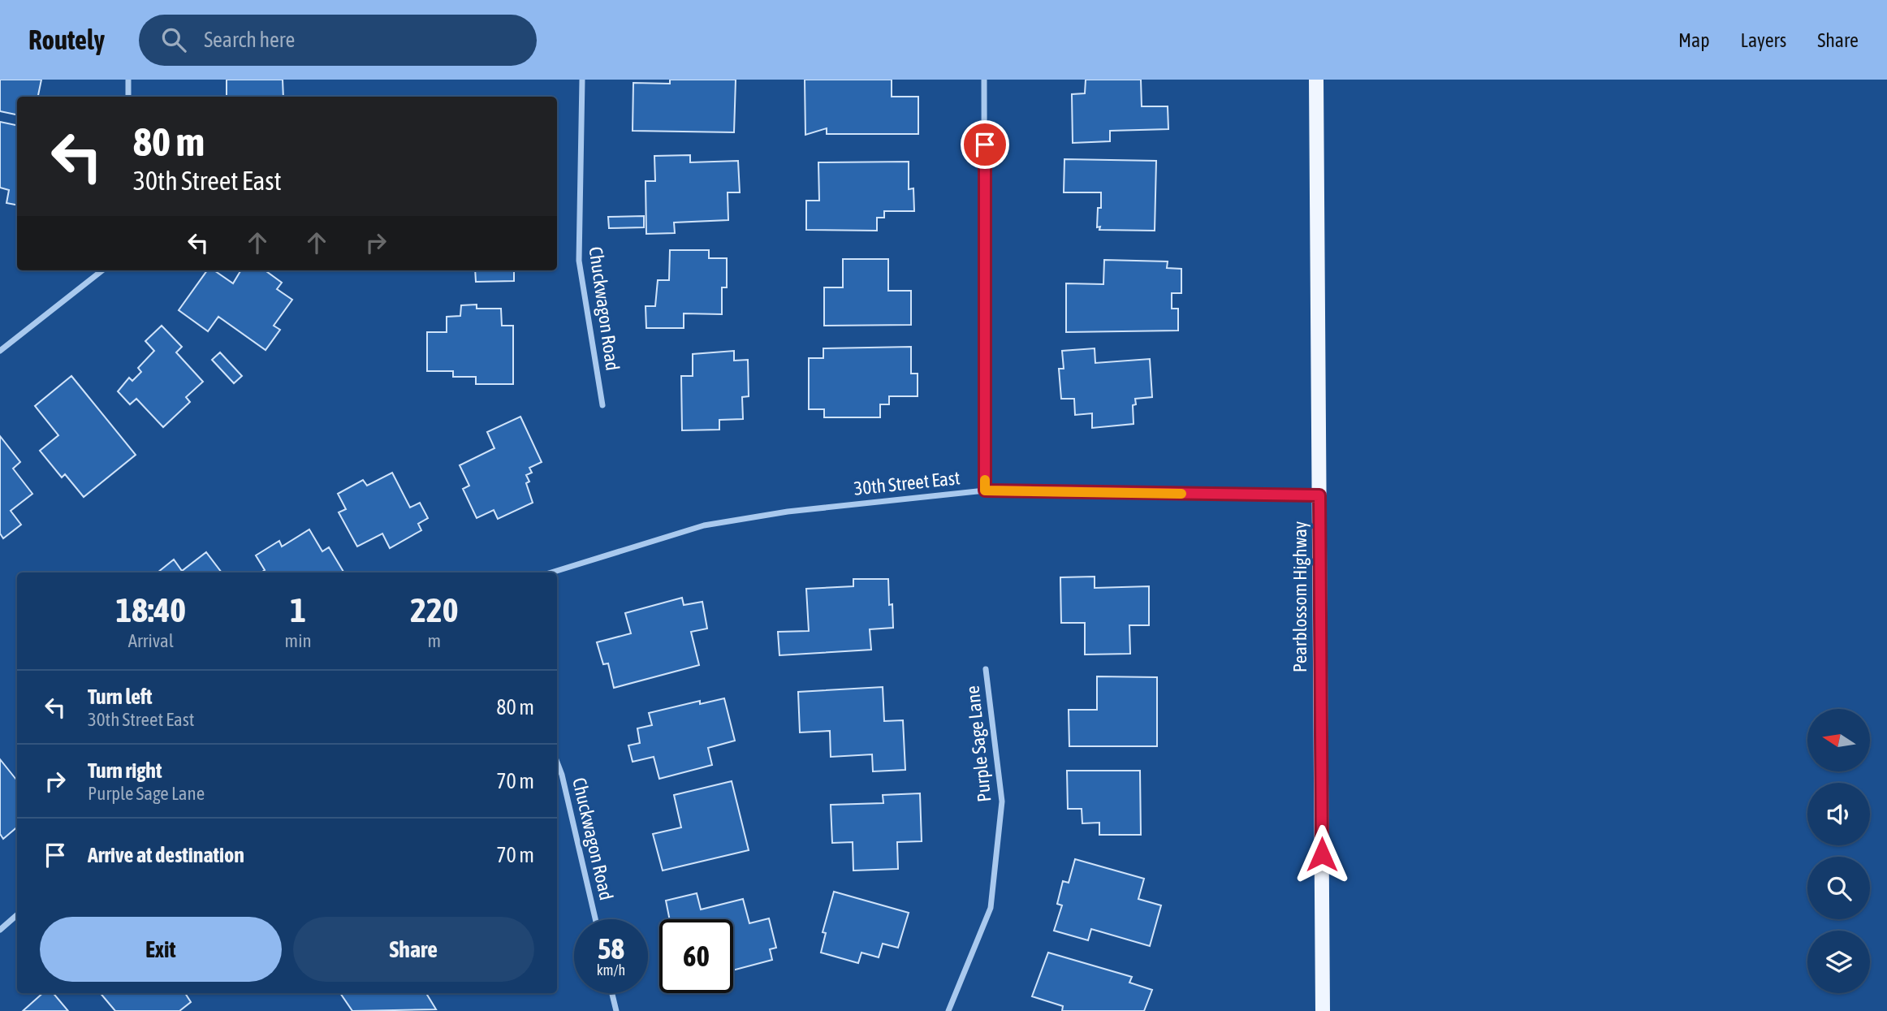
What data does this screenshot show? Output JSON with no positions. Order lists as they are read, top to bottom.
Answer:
{
  "streets": {
    "main road": ["Pearblossom Highway"],
    "street": ["Chuckwagon Road", "30th Street East", "Purple Sage Lane"]
  },
  "crossings": [
    ["30th Street East", "Pearblossom Highway"]
  ],
  "north": "left",
  "page": {
    "header": "Routely",
    "search": "Search here",
    "nav": ["Map", "Layers", "Share"],
    "turn": ["80 m", "30th Street East"],
    "eta": [
      "18:40",
      "Arrival",
      "1",
      "min",
      "220",
      "m"
    ],
    "list": [
      {
        "name": "Turn left",
        "note": "30th Street East",
        "value": "80 m"
      },
      {
        "name": "Turn right",
        "note": "Purple Sage Lane",
        "value": "70 m"
      },
      {
        "name": "Arrive at destination",
        "value": "70 m"
      }
    ],
    "buttons": ["Exit", "Share"],
    "speed": "58 km/h",
    "limit": "60"
  }
}
